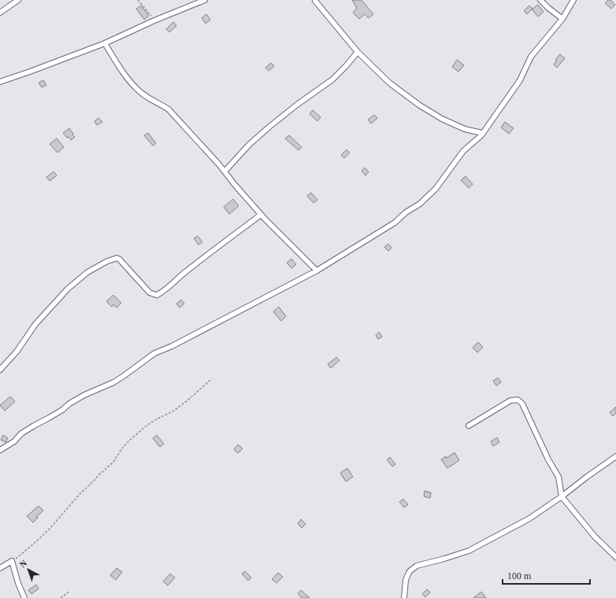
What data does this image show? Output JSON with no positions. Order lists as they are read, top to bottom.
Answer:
{
  "scale_bar": "100 m",
  "north": "top left"
}
